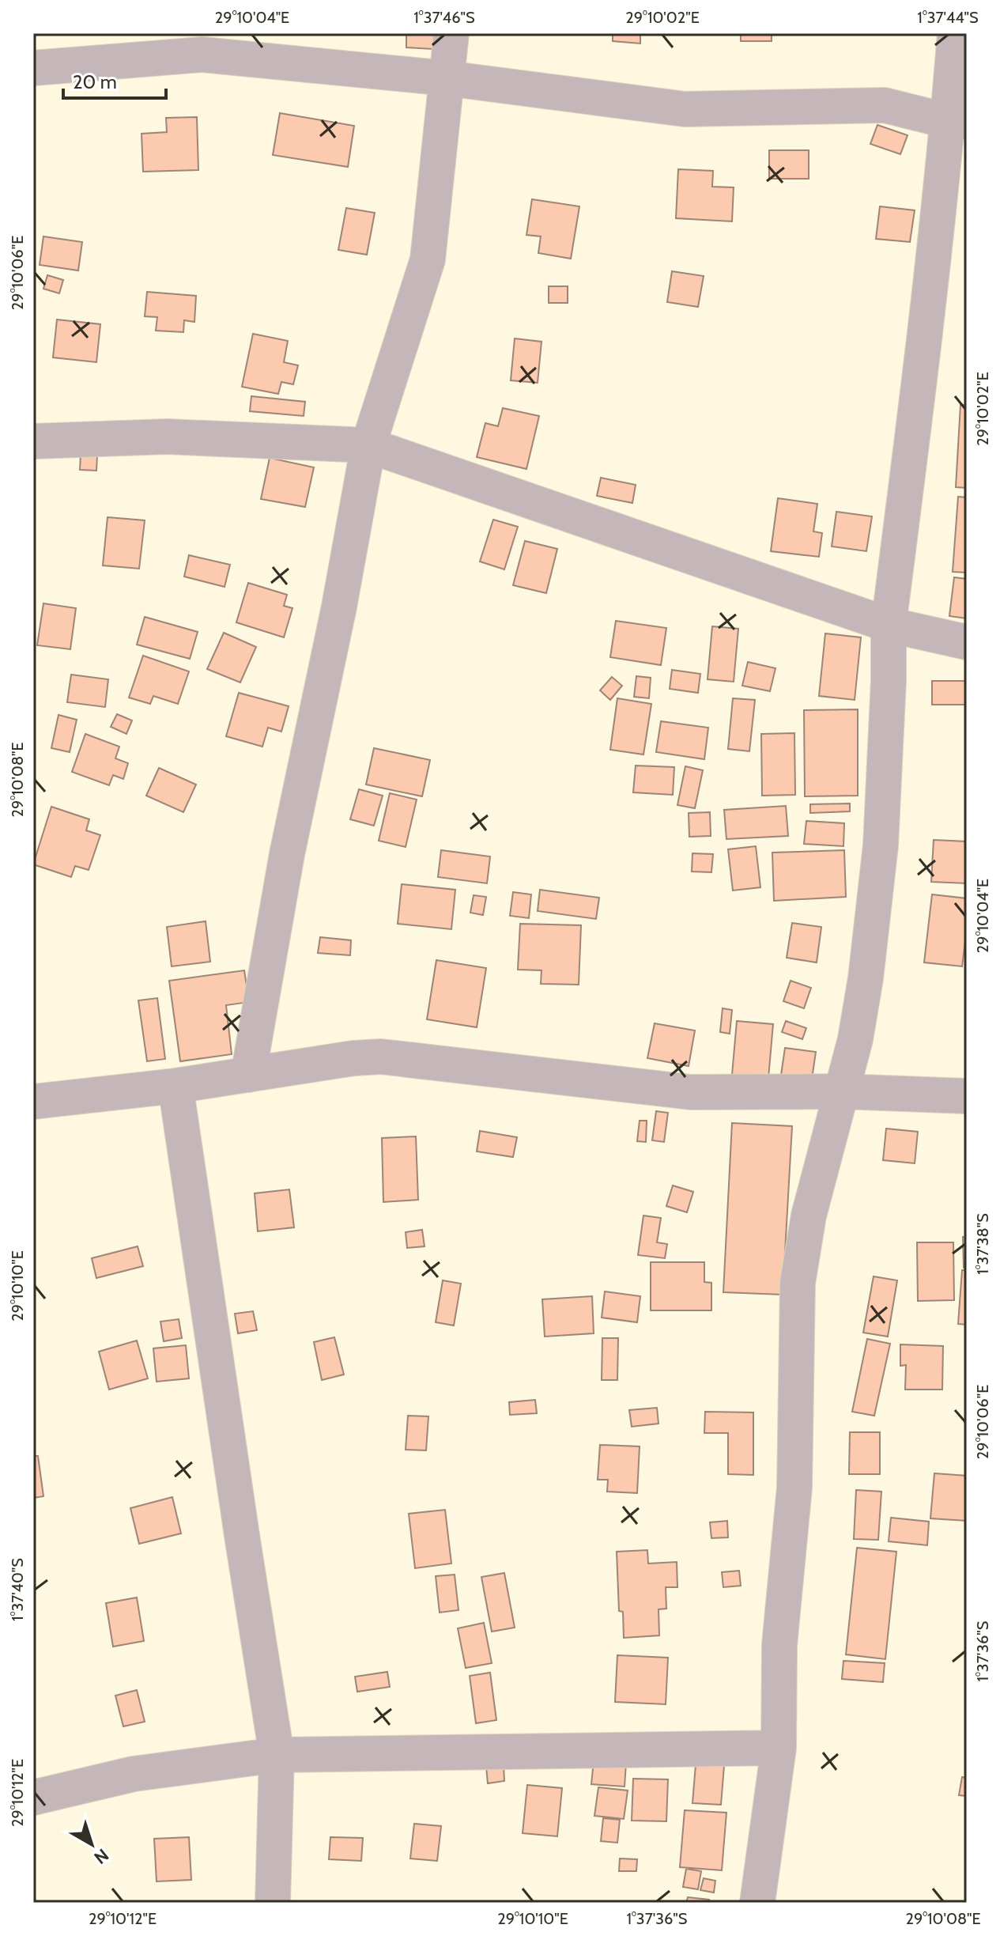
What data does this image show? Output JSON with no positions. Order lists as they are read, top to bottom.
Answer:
{
  "scale_bar": "20 m",
  "north": "bottom right",
  "coordinates": [
    "29°10'04\"E",
    "1°37'46\"S",
    "29°10'02\"E",
    "1°37'44\"S",
    "29°10'06\"E",
    "29°10'08\"E",
    "1°37'38\"S",
    "29°10'10\"E",
    "1°37'40\"S",
    "1°37'36\"S",
    "29°10'12\"E"
  ]
}
